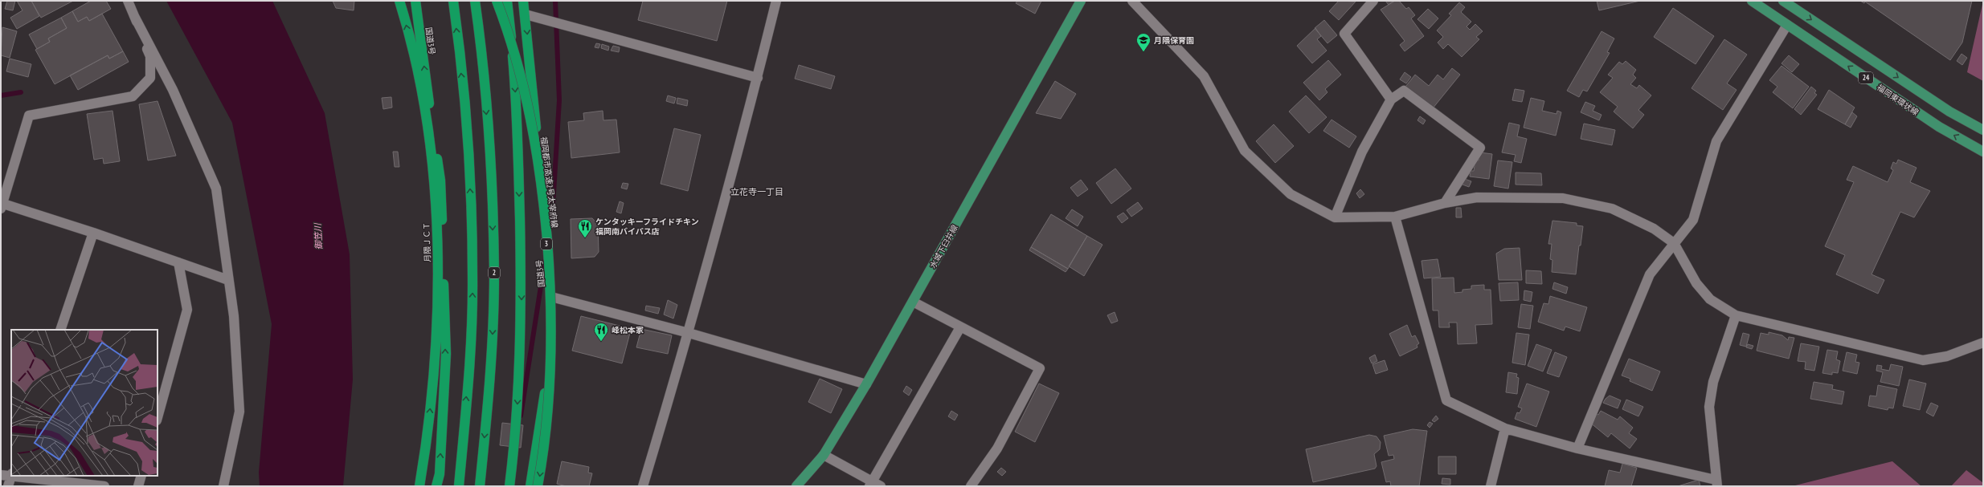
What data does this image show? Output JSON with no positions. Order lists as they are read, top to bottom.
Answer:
{
  "streets": {
    "highway": [
      "国道3号",
      "福岡都市高速2号太宰府線",
      "月隈ＪＣＴ",
      "3",
      "2"
    ],
    "main road": ["24", "福岡東環状線", "水城下臼井線"]
  },
  "districts": ["立花寺一丁目"],
  "water": ["御笠川"],
  "places": {
    "school or university": ["月隈保育園"],
    "restaurant": ["ケンタッキーフライドチキン 福岡南バイパス店", "峰松本家"]
  }
}
